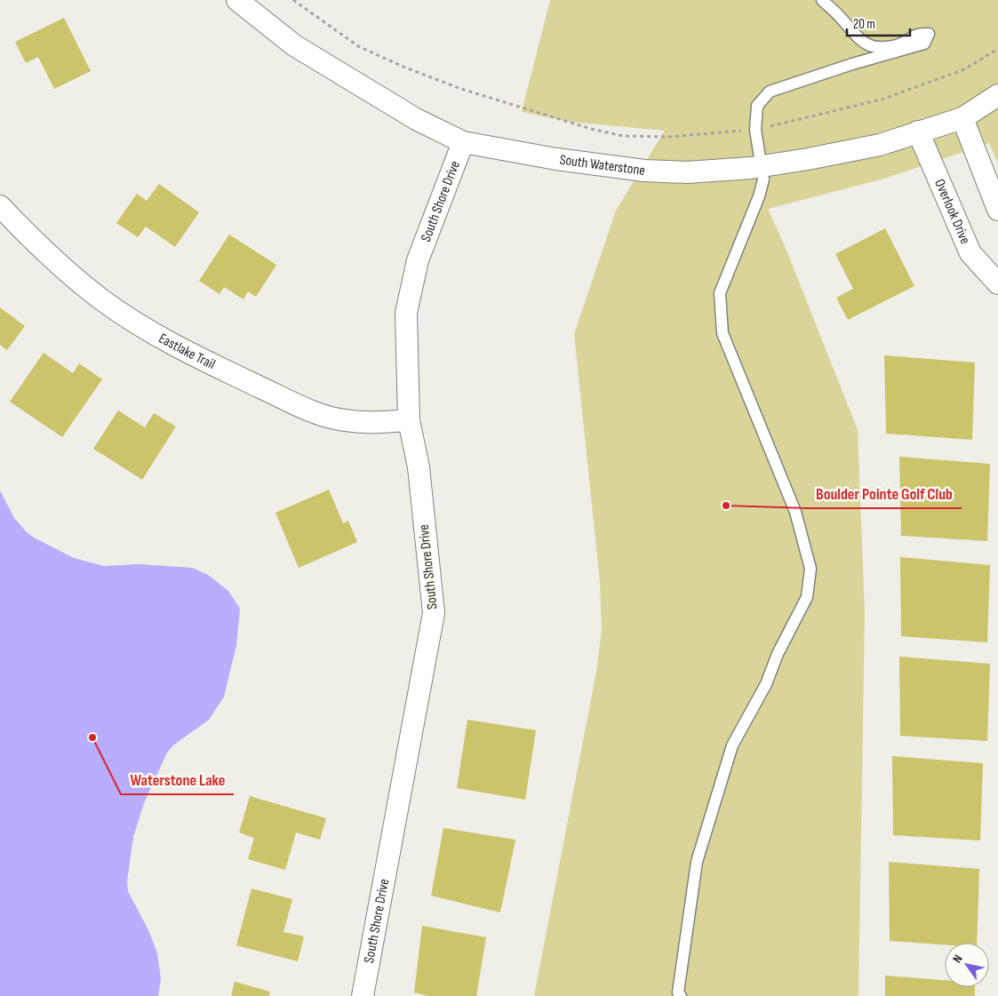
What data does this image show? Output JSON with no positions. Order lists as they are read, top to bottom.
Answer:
{
  "streets": {
    "street": [
      "South Waterstone",
      "South Shore Drive",
      "Overlook Drive",
      "Eastlake Trail"
    ]
  },
  "crossings": [
    ["South Waterstone", "South Shore Drive"],
    ["South Waterstone", "Overlook Drive"],
    ["South Shore Drive", "Eastlake Trail"]
  ],
  "places": ["Boulder Pointe Golf Club", "Waterstone Lake"],
  "scale_bar": "20 m",
  "north": "top left"
}
